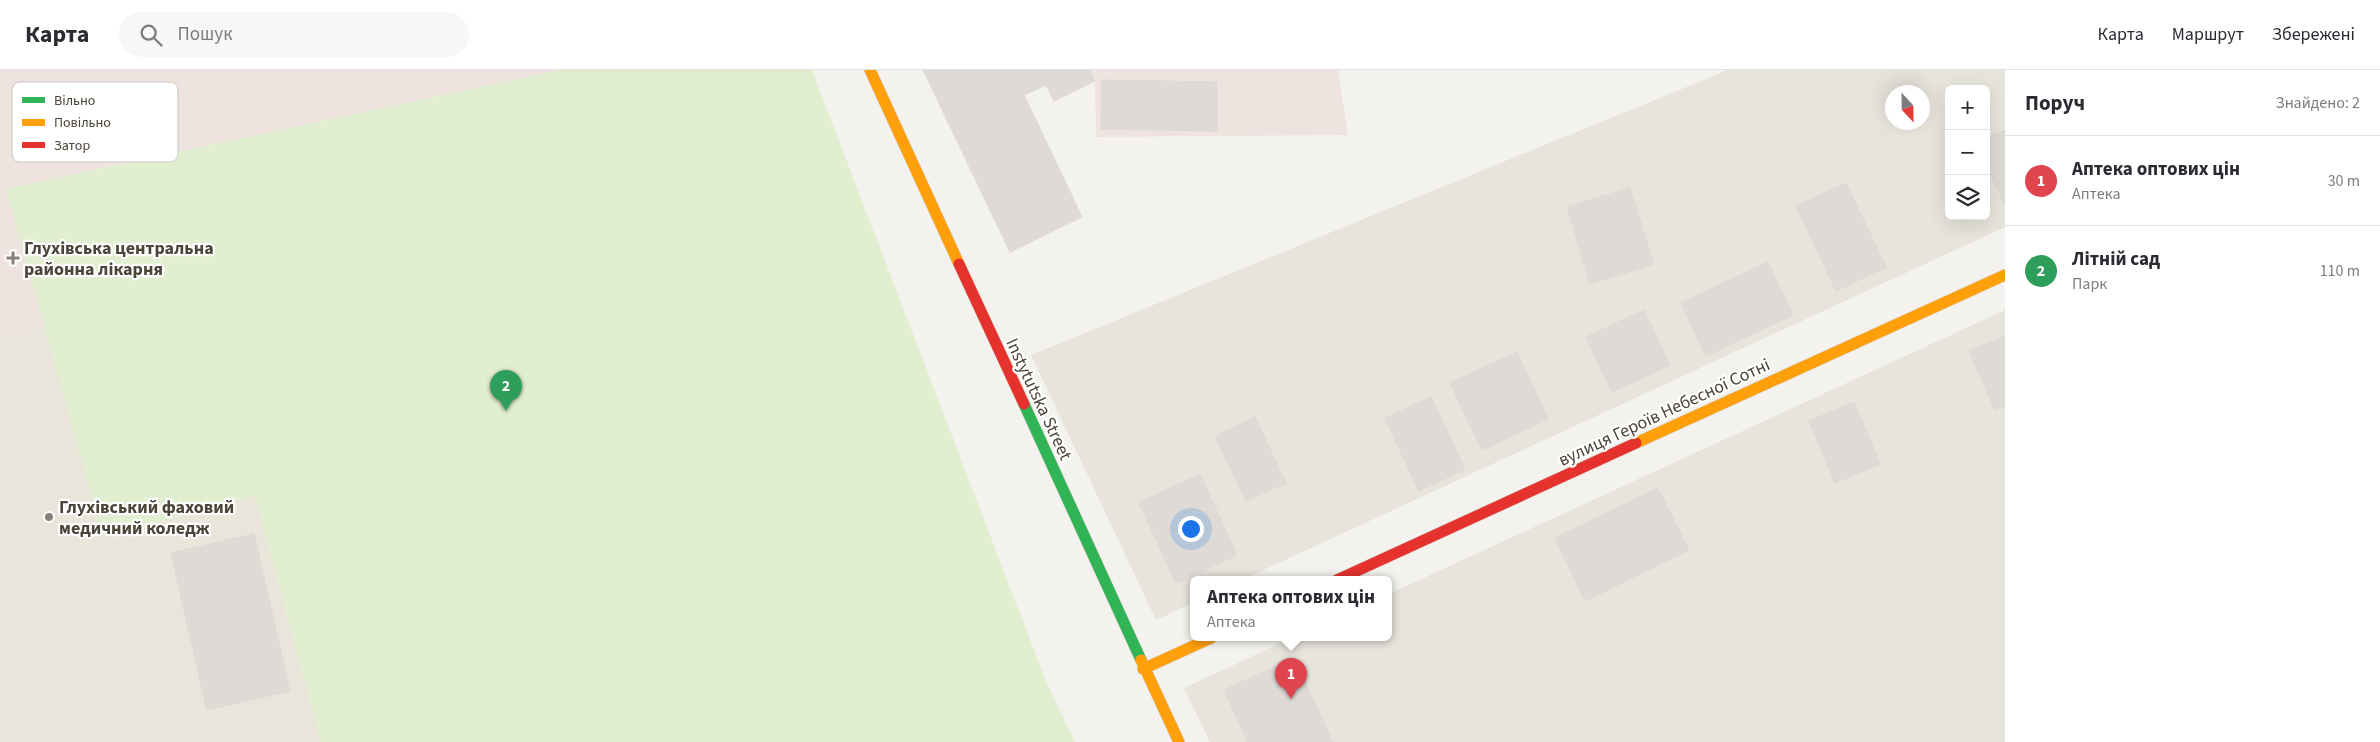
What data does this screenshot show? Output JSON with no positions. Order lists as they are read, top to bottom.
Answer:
{
  "streets": {
    "street": ["Instytutska Street", "вулиця Героїв Небесної Сотні"]
  },
  "places": {
    "health": ["Глухівська центральна районна лікарня"],
    "other": ["Глухівський фаховий медичний коледж"]
  },
  "legend": ["Вільно", "Повільно", "Затор"],
  "north": "bottom",
  "page": {
    "header": "Карта",
    "search": "Пошук",
    "nav": ["Карта", "Маршрут", "Збережені"],
    "heading": ["Поруч", "Знайдено: 2"],
    "map_buttons": ["+", "−"],
    "list": [
      {
        "mark": "1",
        "name": "Аптека оптових цін",
        "note": "Аптека",
        "value": "30 m"
      },
      {
        "mark": "2",
        "name": "Літній сад",
        "note": "Парк",
        "value": "110 m"
      }
    ],
    "pins": ["2", "1"],
    "popup": ["Аптека оптових цін", "Аптека"]
  }
}
